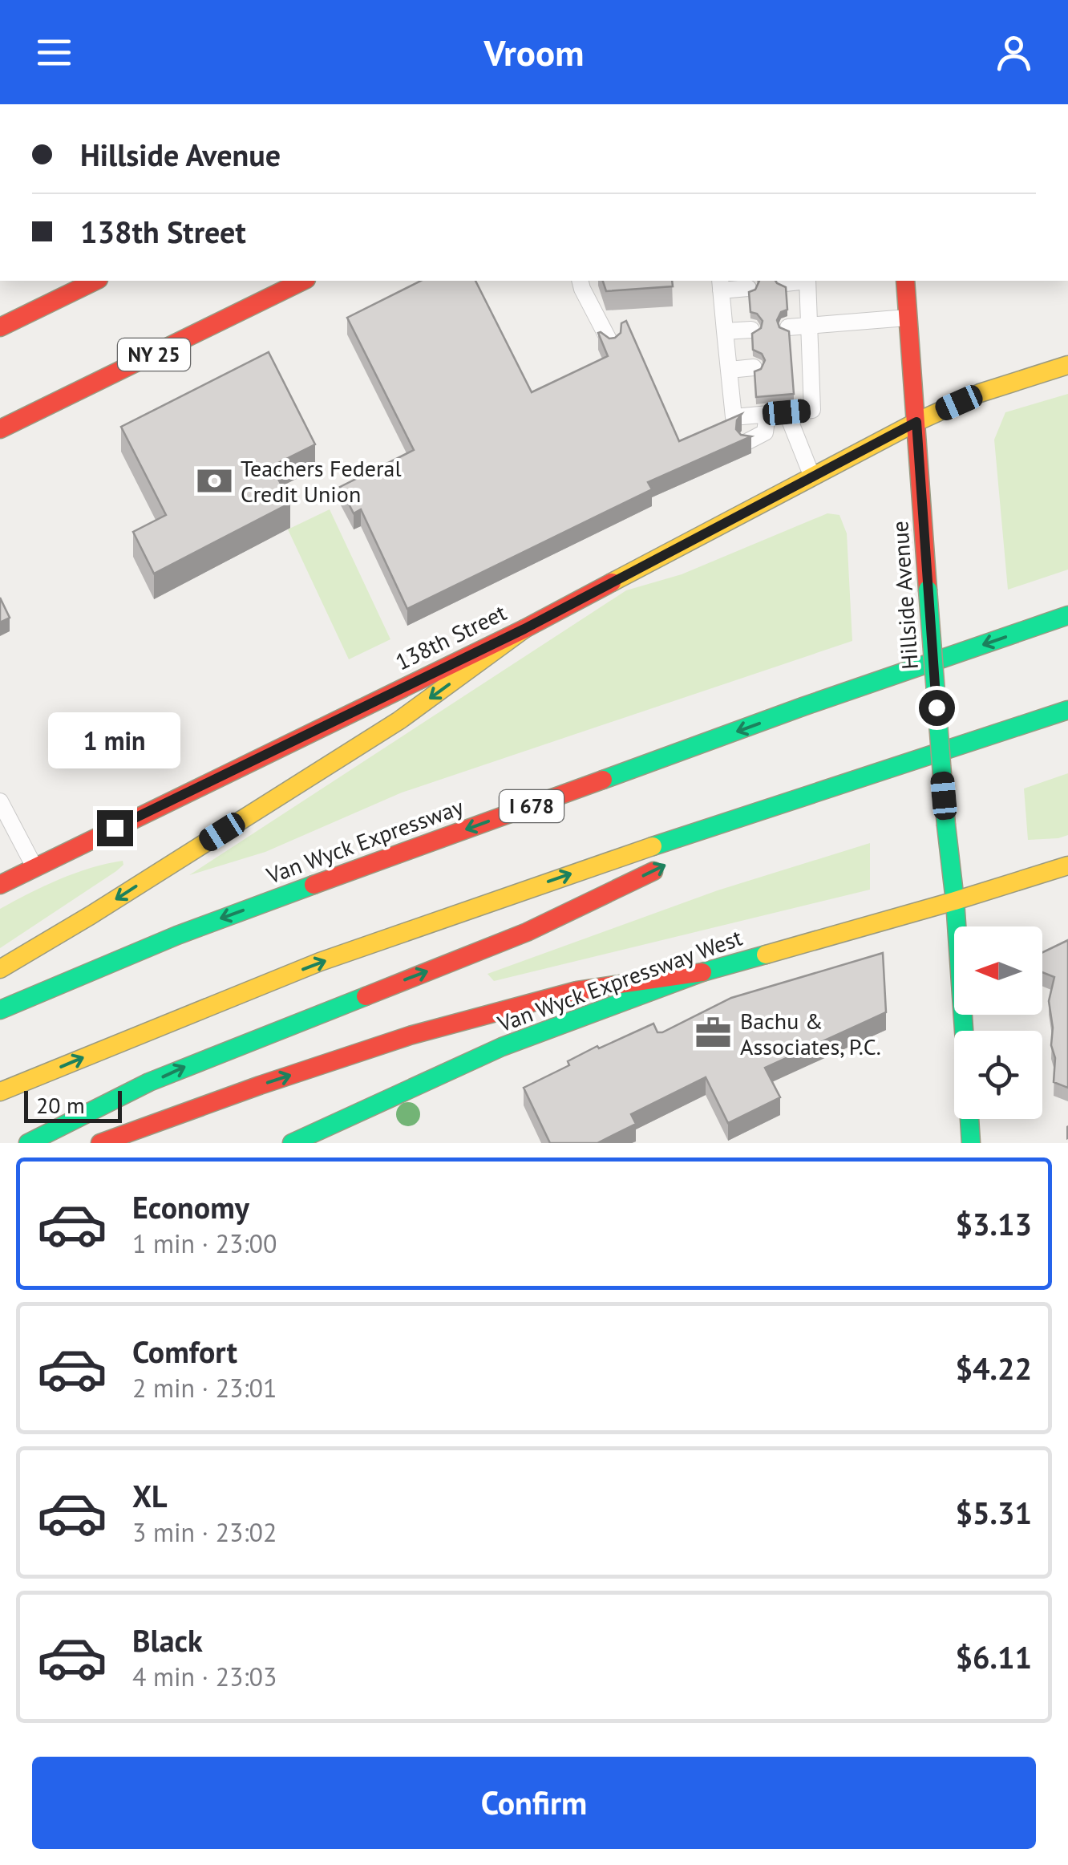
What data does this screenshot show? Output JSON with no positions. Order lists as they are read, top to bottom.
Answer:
{
  "streets": {
    "main road": [
      "NY 25",
      "Hillside Avenue",
      "138th Street",
      "I 678",
      "Van Wyck Expressway",
      "Van Wyck Expressway West"
    ]
  },
  "crossings": [
    ["Hillside Avenue", "138th Street"],
    ["Hillside Avenue", "Van Wyck Expressway West"]
  ],
  "places": {
    "bank": ["Teachers Federal Credit Union"],
    "office": ["Bachu & Associates, P.C."]
  },
  "scale_bar": "20 m",
  "north": "left",
  "page": {
    "header": "Vroom",
    "banner": ["Hillside Avenue", "138th Street"],
    "bubble": "1 min",
    "scale": "20 m",
    "list": [
      {
        "name": "Economy",
        "note": "1 min · 23:00",
        "value": "$3.13"
      },
      {
        "name": "Comfort",
        "note": "2 min · 23:01",
        "value": "$4.22"
      },
      {
        "name": "XL",
        "note": "3 min · 23:02",
        "value": "$5.31"
      },
      {
        "name": "Black",
        "note": "4 min · 23:03",
        "value": "$6.11"
      }
    ],
    "buttons": "Confirm"
  }
}
